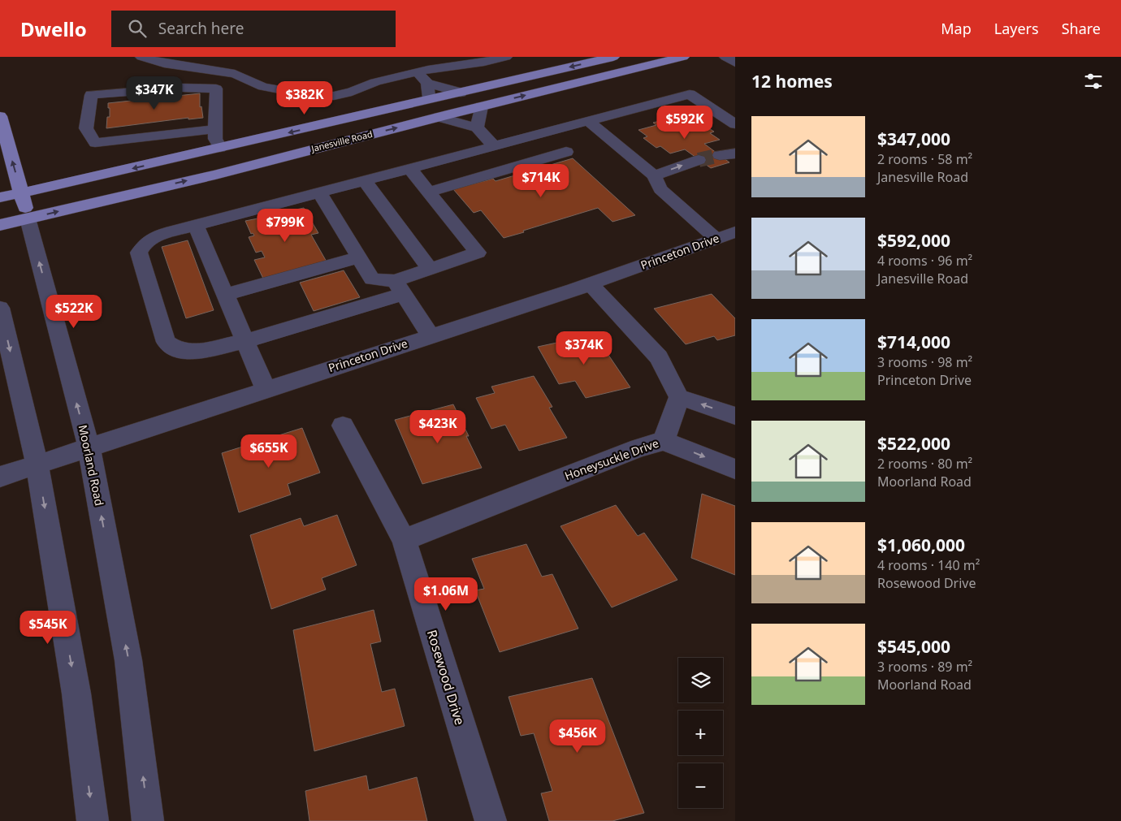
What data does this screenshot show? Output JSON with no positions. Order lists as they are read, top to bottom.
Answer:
{
  "streets": {
    "main road": ["Janesville Road", "Moorland Road"],
    "street": ["Princeton Drive", "Honeysuckle Drive", "Rosewood Drive"]
  },
  "crossings": [
    ["Janesville Road", "Moorland Road"],
    ["Princeton Drive", "Moorland Road"],
    ["Honeysuckle Drive", "Rosewood Drive"]
  ],
  "one_way": ["Moorland Road"],
  "page": {
    "header": "Dwello",
    "search": "Search here",
    "nav": ["Map", "Layers", "Share"],
    "heading": "12 homes",
    "price": [
      "$347K",
      "$382K",
      "$592K",
      "$714K",
      "$799K",
      "$522K",
      "$374K",
      "$423K",
      "$655K",
      "$1.06M",
      "$545K",
      "$456K"
    ],
    "list": [
      {
        "name": "$347,000",
        "note": "2 rooms · 58 m² · Janesville Road"
      },
      {
        "name": "$592,000",
        "note": "4 rooms · 96 m² · Janesville Road"
      },
      {
        "name": "$714,000",
        "note": "3 rooms · 98 m² · Princeton Drive"
      },
      {
        "name": "$522,000",
        "note": "2 rooms · 80 m² · Moorland Road"
      },
      {
        "name": "$1,060,000",
        "note": "4 rooms · 140 m² · Rosewood Drive"
      },
      {
        "name": "$545,000",
        "note": "3 rooms · 89 m² · Moorland Road"
      }
    ],
    "map_buttons": ["+", "−"]
  }
}
